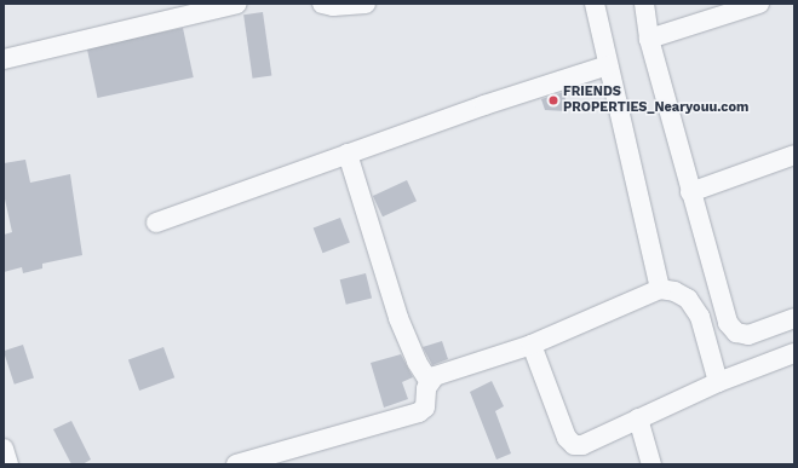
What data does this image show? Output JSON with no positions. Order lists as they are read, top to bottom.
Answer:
{
  "places": ["FRIENDS PROPERTIES_Nearyouu.com"]
}
